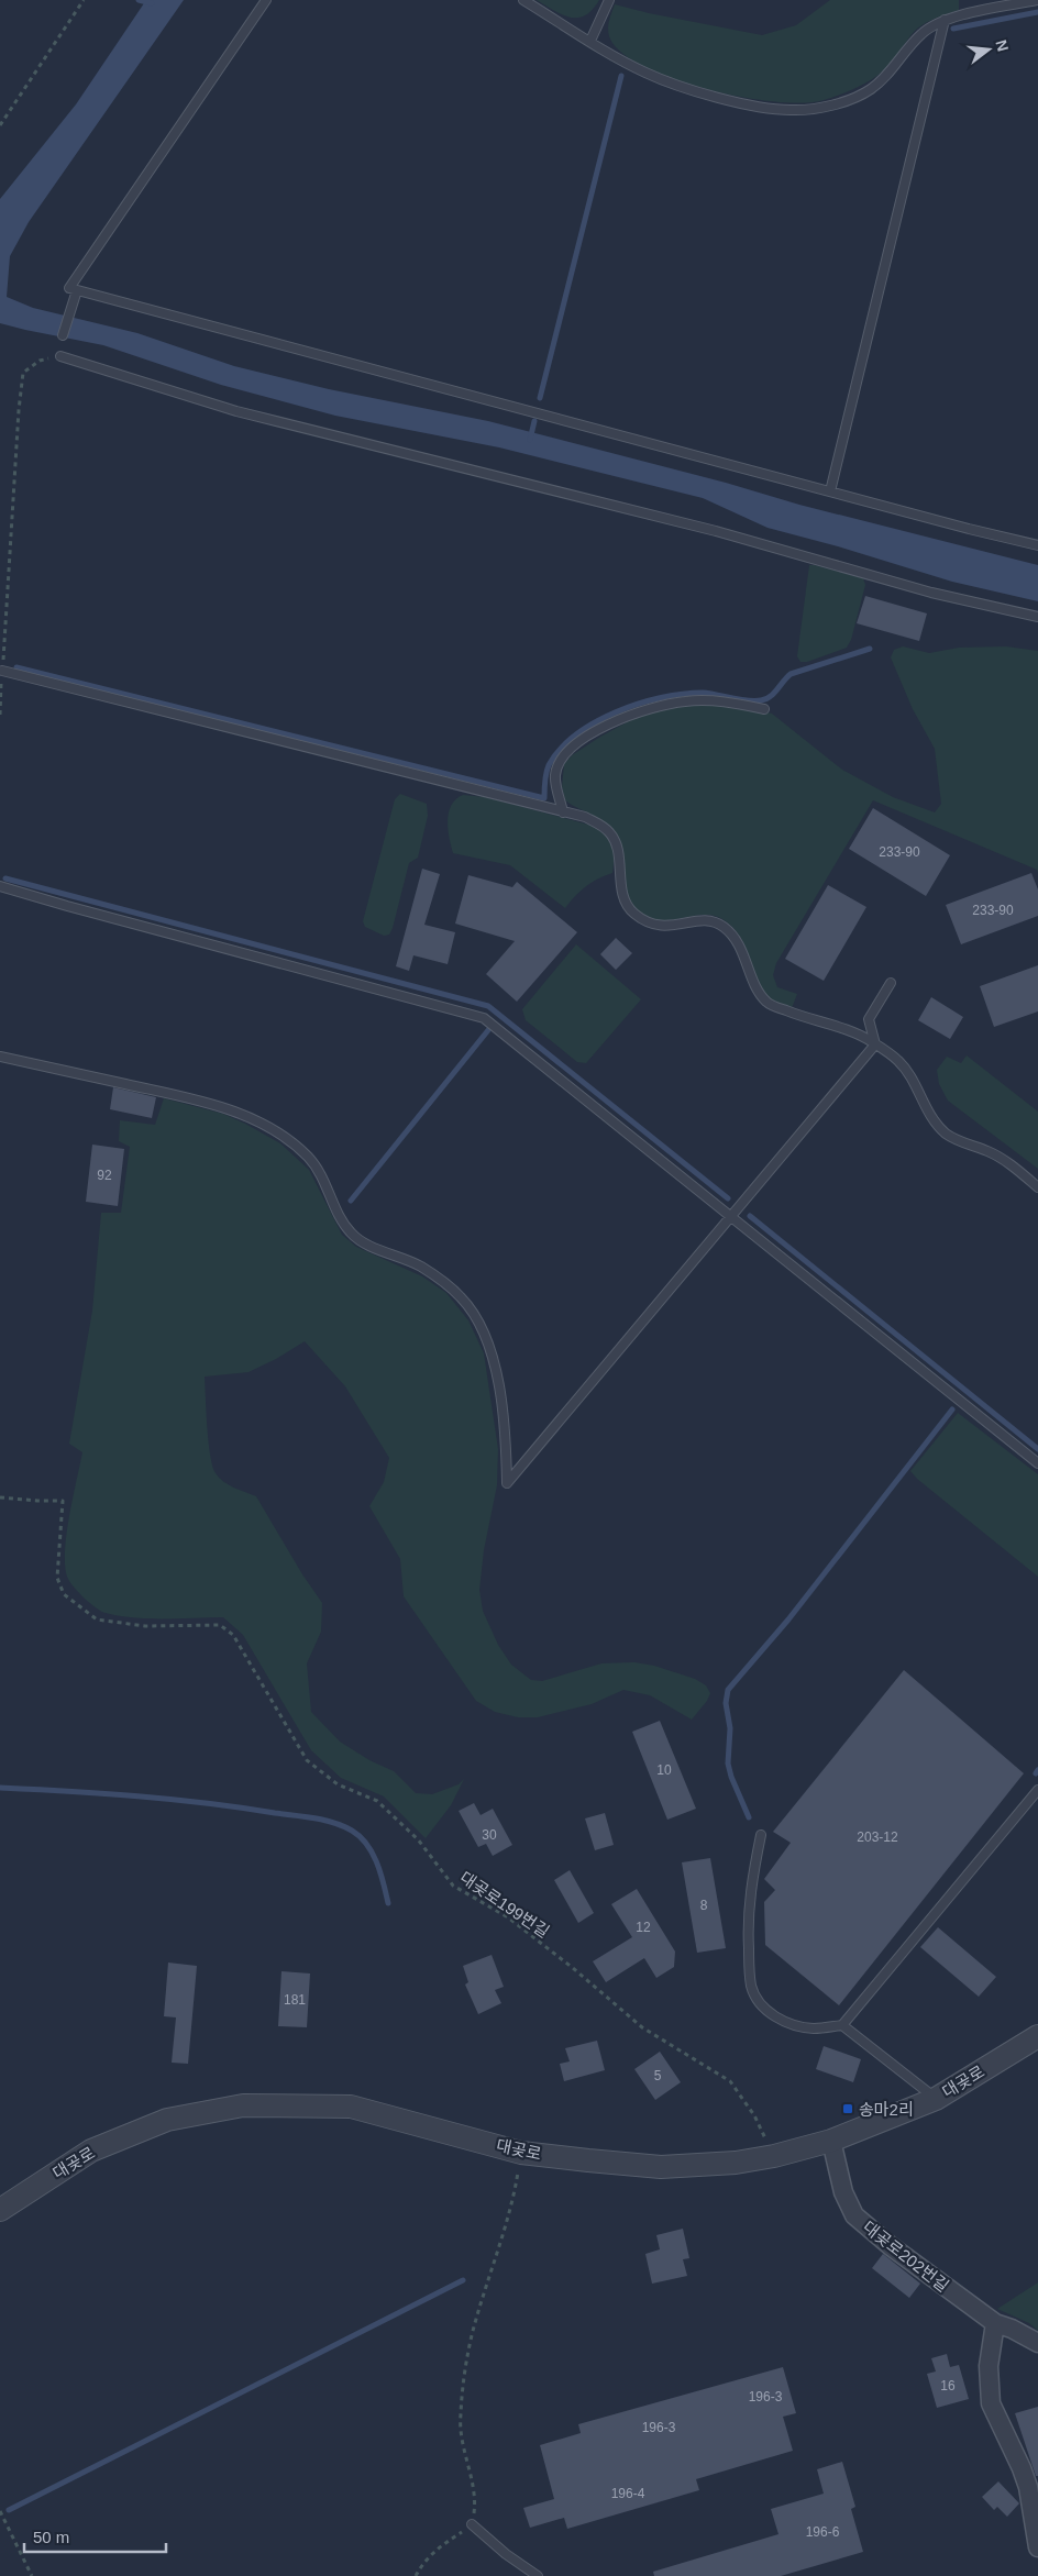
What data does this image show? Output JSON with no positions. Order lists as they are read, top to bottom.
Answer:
{
  "streets": {
    "street": ["대곶로", "대곶로202번길"],
    "path": ["대곶로199번길"]
  },
  "crossings": [
    ["대곶로199번길", "대곶로"],
    ["대곶로", "대곶로202번길"]
  ],
  "places": {
    "transit": ["송마2리"]
  },
  "house_numbers": [
    "233-90",
    "233-90",
    "92",
    "10",
    "30",
    "203-12",
    "8",
    "12",
    "181",
    "5",
    "16",
    "196-3",
    "196-3",
    "196-4",
    "196-6"
  ],
  "scale_bar": "50 m",
  "north": "right"
}
